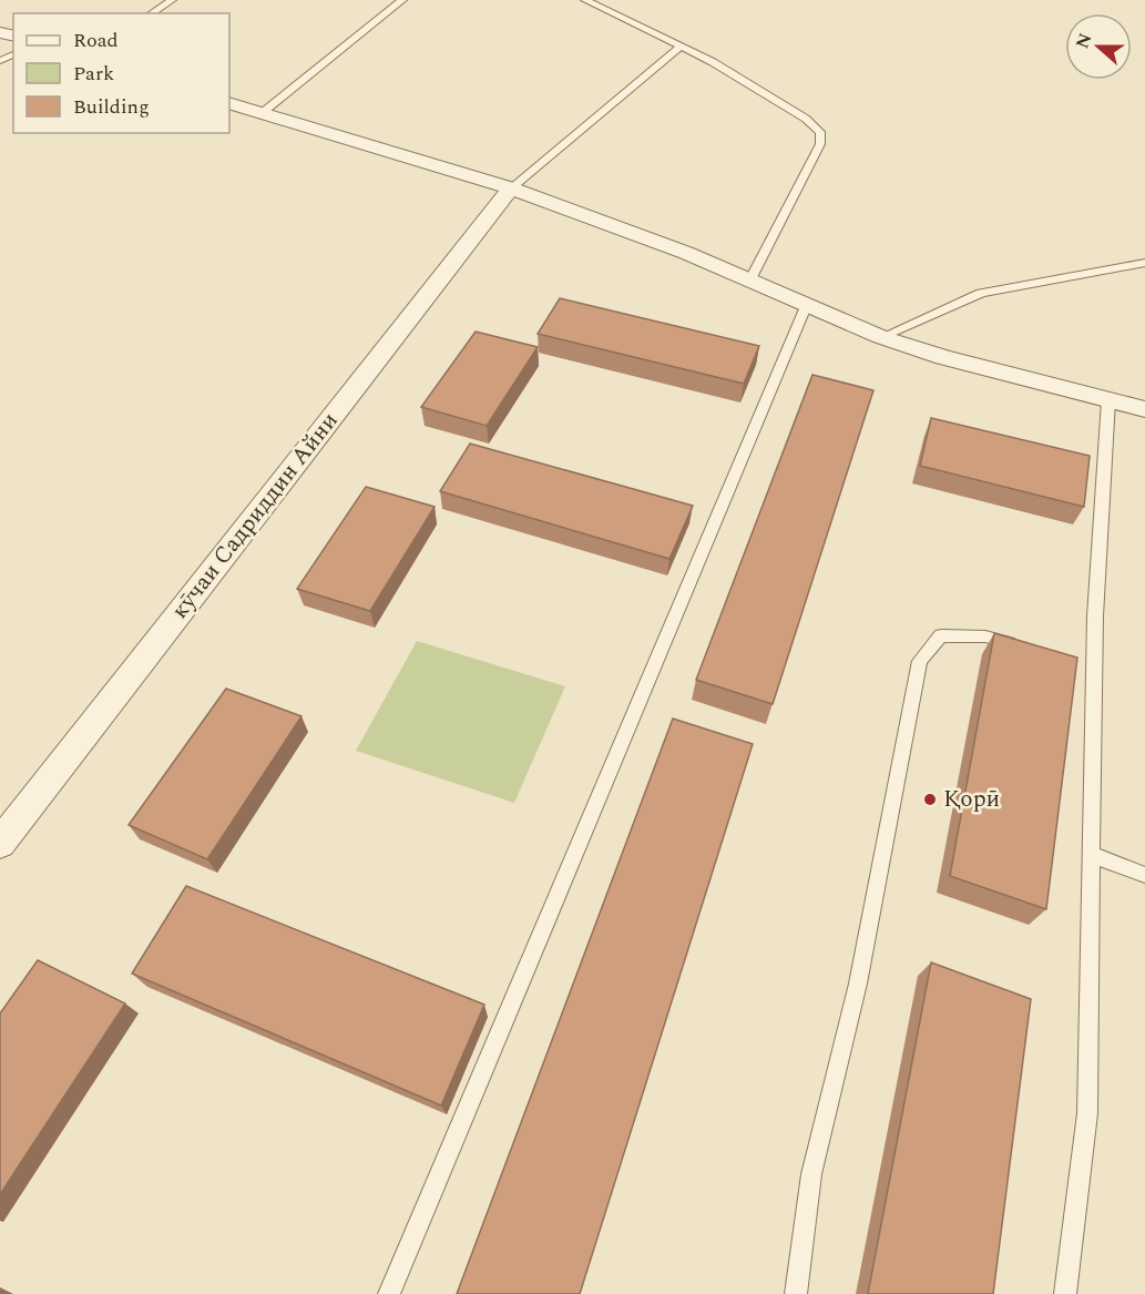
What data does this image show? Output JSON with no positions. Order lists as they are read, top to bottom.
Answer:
{
  "streets": {
    "street": ["кӯчаи Садриддин Айни"]
  },
  "places": ["Қорӣ"],
  "legend": ["Road", "Park", "Building"],
  "north": "left"
}
